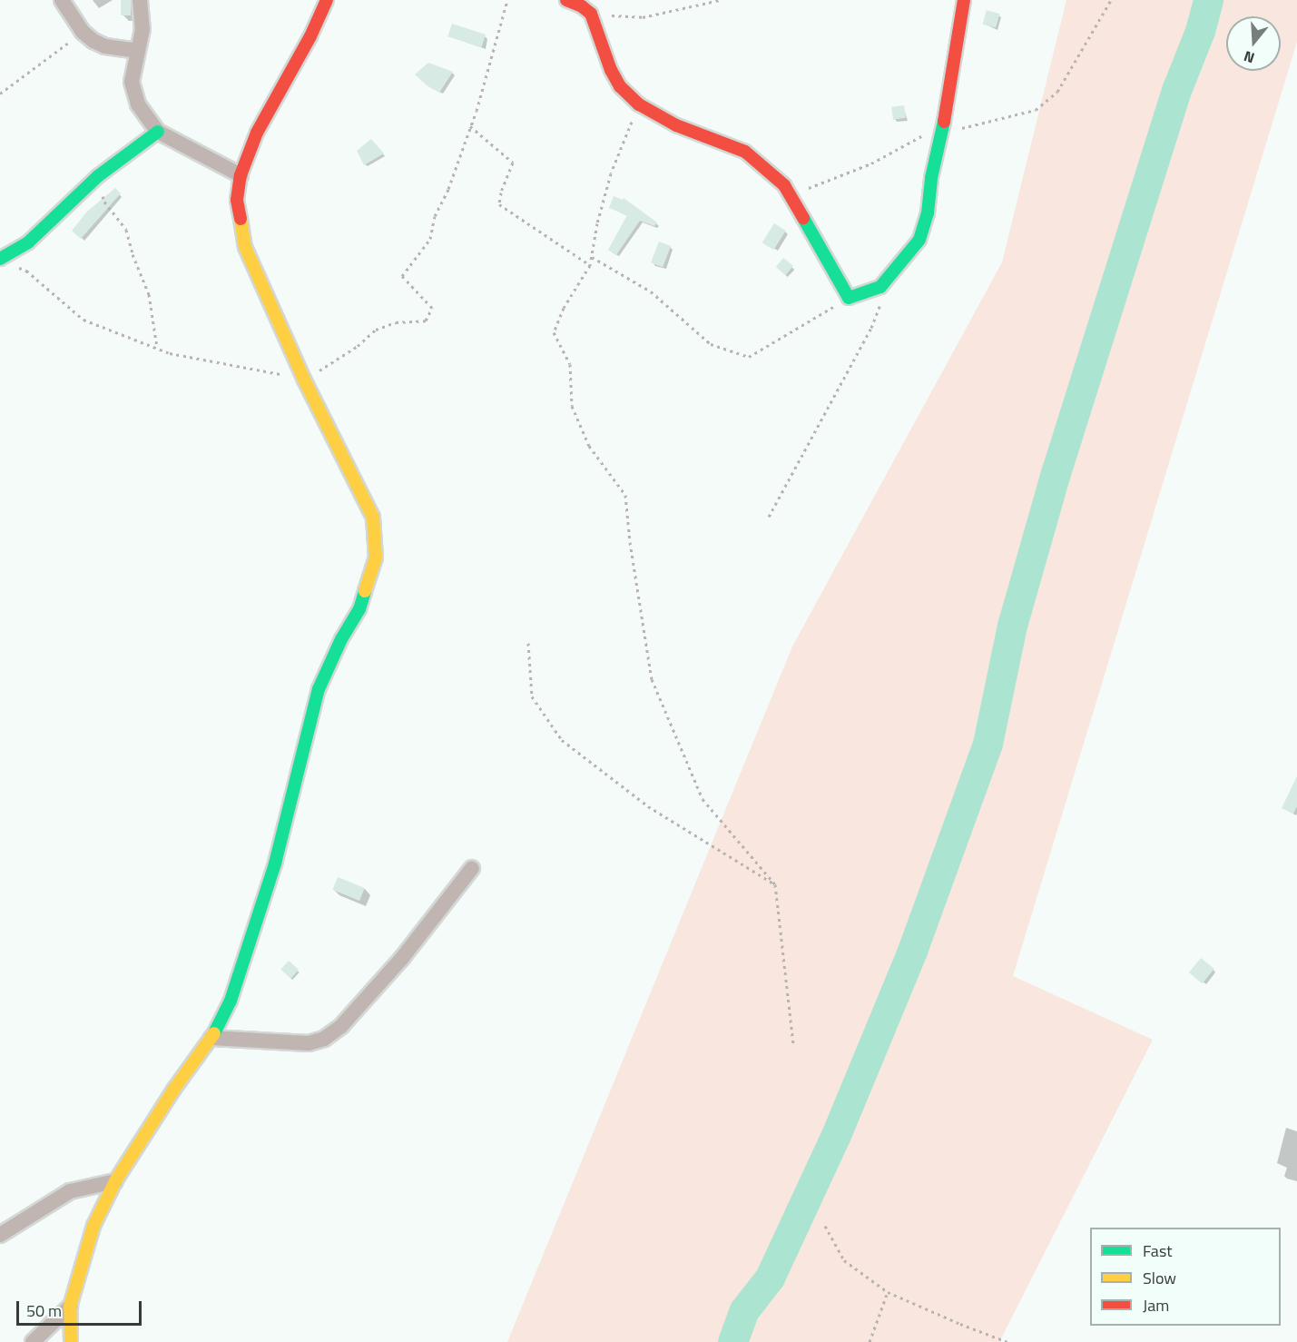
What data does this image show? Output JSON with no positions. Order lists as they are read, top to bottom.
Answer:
{
  "legend": ["Fast", "Slow", "Jam"],
  "scale_bar": "50 m",
  "north": "bottom"
}
